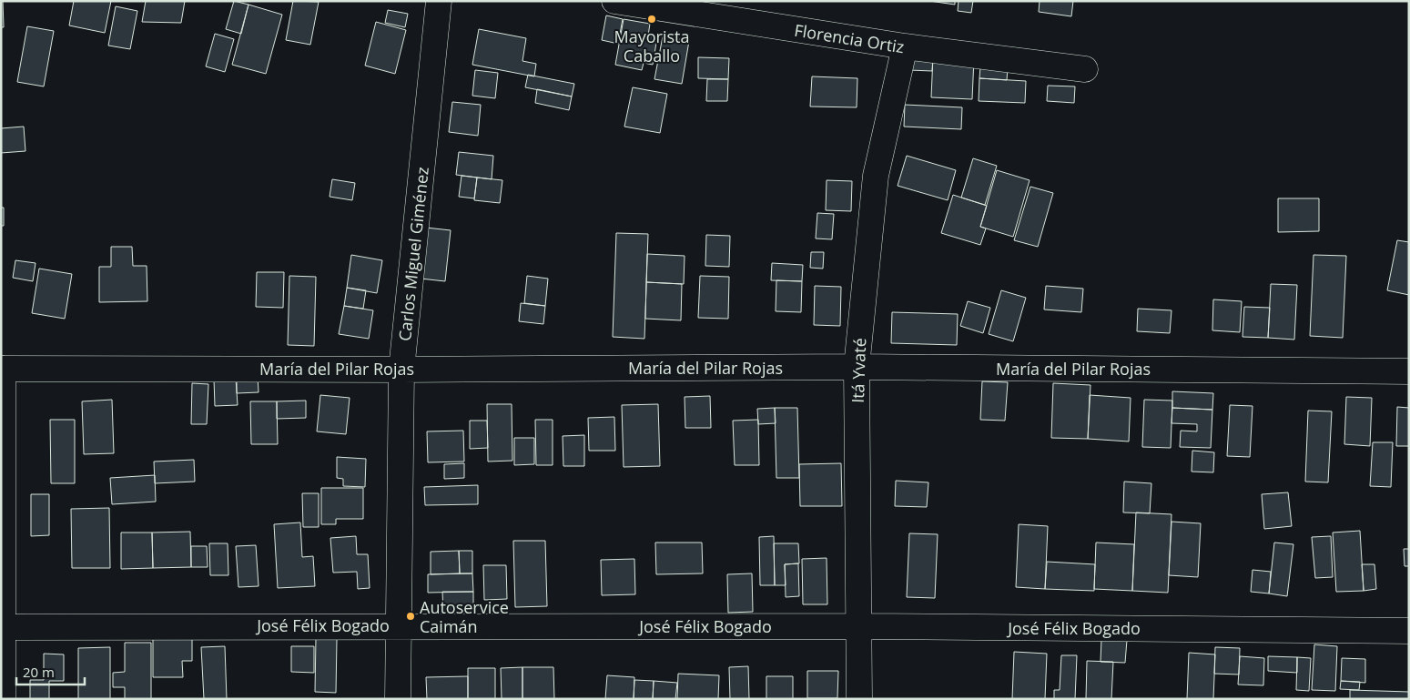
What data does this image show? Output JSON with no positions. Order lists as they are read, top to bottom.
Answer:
{
  "streets": {
    "street": [
      "Florencia Ortiz",
      "Carlos Miguel Giménez",
      "María del Pilar Rojas",
      "Itá Yvaté",
      "José Félix Bogado"
    ]
  },
  "crossings": [
    ["Florencia Ortiz", "Itá Yvaté"],
    ["Carlos Miguel Giménez", "María del Pilar Rojas"],
    ["Carlos Miguel Giménez", "José Félix Bogado"],
    ["María del Pilar Rojas", "Itá Yvaté"],
    ["Itá Yvaté", "José Félix Bogado"]
  ],
  "places": ["Mayorista Caballo", "Autoservice Caimán"],
  "scale_bar": "20 m"
}
